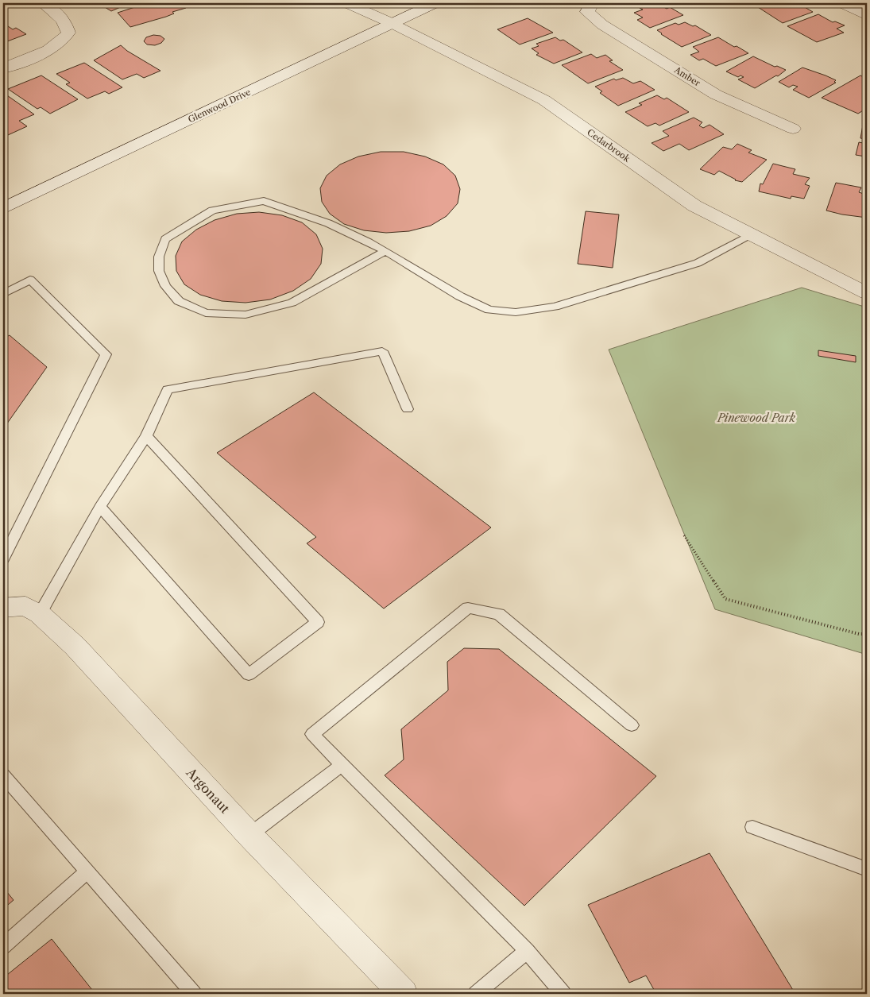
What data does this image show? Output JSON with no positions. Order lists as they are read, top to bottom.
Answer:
{
  "streets": {
    "street": [
      "Amber",
      "Glenwood Drive",
      "Cedarbrook",
      "Argonaut"
    ]
  },
  "crossings": [
    ["Glenwood Drive", "Cedarbrook"]
  ],
  "parks": ["Pinewood Park"]
}
